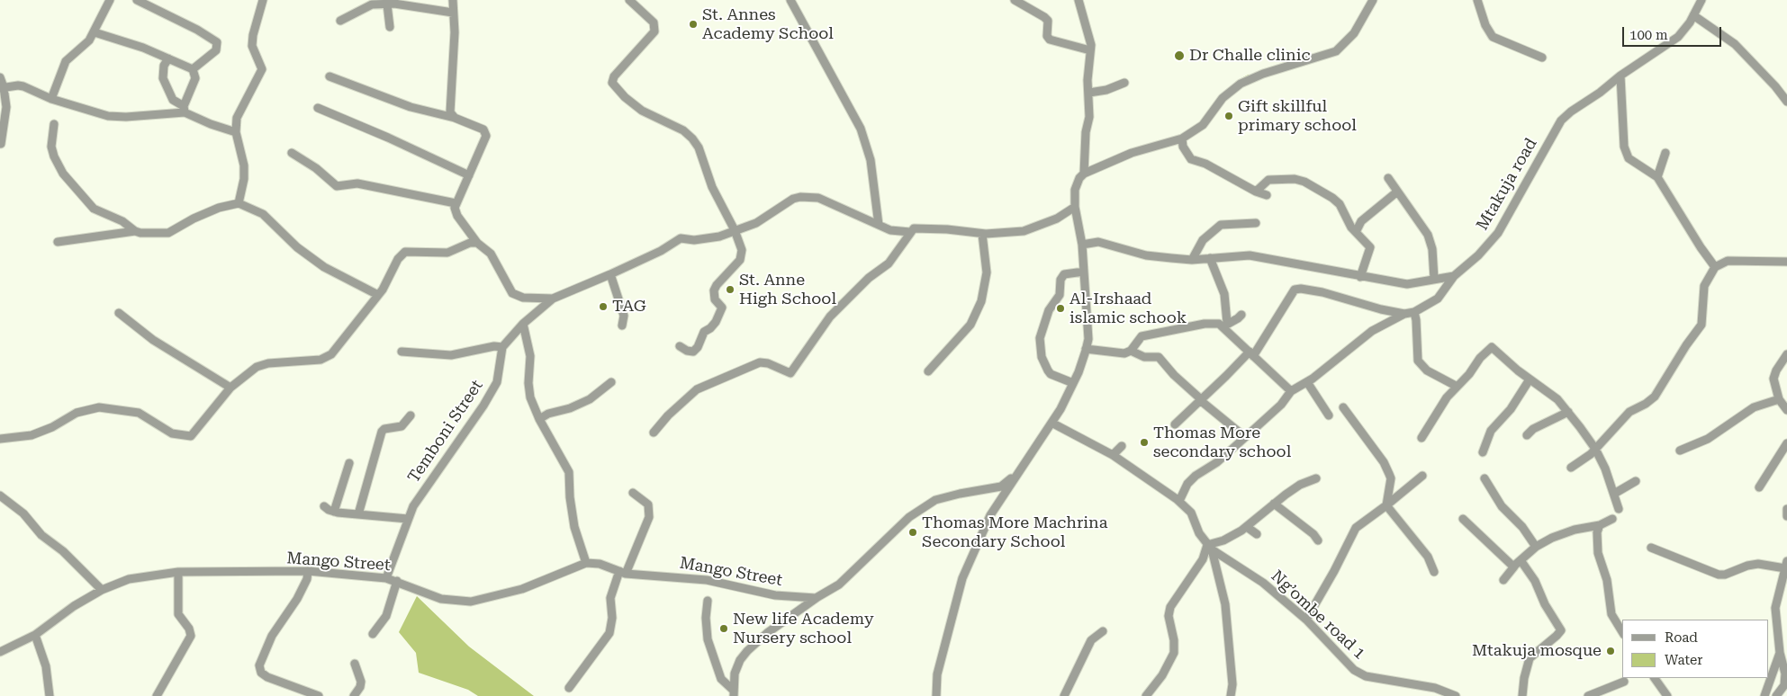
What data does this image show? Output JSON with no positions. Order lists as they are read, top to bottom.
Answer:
{
  "streets": {
    "street": [
      "Mtakuja road",
      "Temboni Street",
      "Mango Street",
      "Ng’ombe road 1"
    ]
  },
  "crossings": [
    ["Temboni Street", "Mango Street"]
  ],
  "places": [
    "St. Annes Academy School",
    "Dr Challe clinic",
    "Gift skillful primary school",
    "St. Anne High School",
    "TAG",
    "Al-Irshaad islamic schook",
    "Thomas More secondary school",
    "Thomas More Machrina Secondary School",
    "New life Academy Nursery school",
    "Mtakuja mosque"
  ],
  "legend": ["Road", "Water"],
  "scale_bar": "100 m"
}
